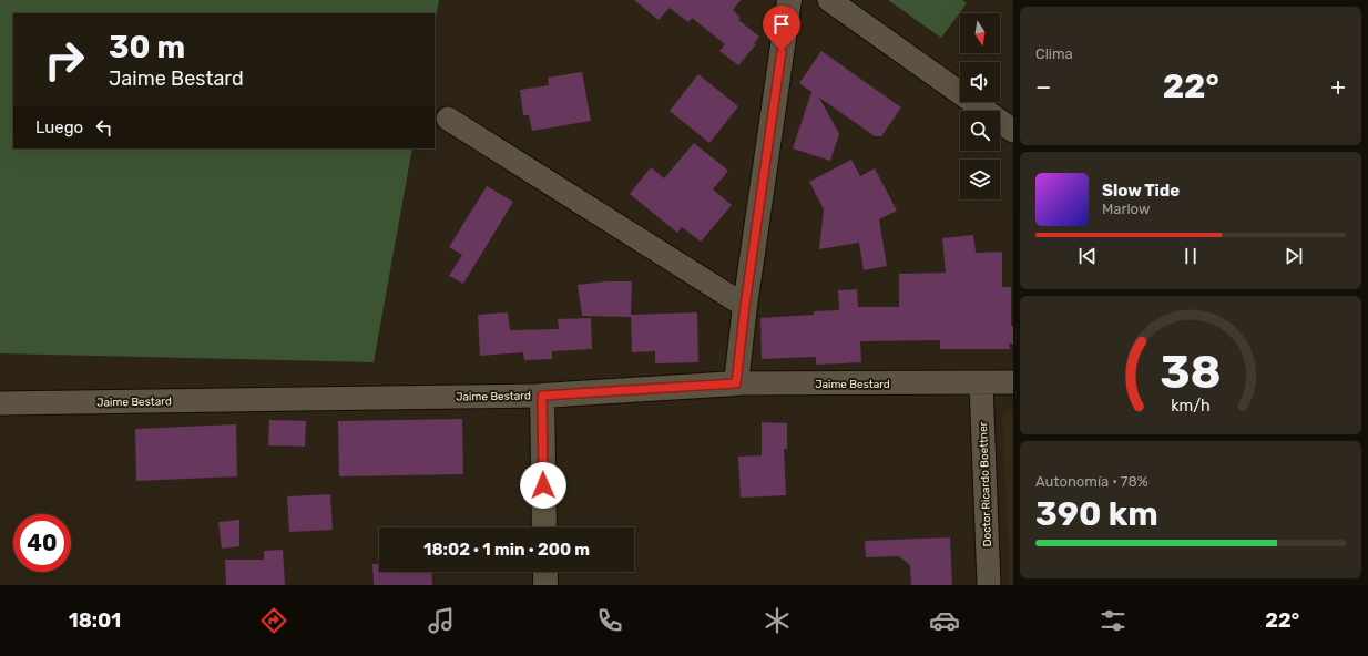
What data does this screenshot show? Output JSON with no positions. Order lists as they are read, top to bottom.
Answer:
{
  "streets": {
    "street": ["Jaime Bestard", "Doctor Ricardo Boettner"]
  },
  "crossings": [
    ["Jaime Bestard", "Doctor Ricardo Boettner"]
  ],
  "north": "bottom",
  "page": {
    "tile": [
      "Clima",
      ["Autonomía · 78%", "390 km"]
    ],
    "turn": ["30 m", "Jaime Bestard"],
    "heat": ["−", "22°", "+"],
    "then": "Luego",
    "song": ["Slow Tide", "Marlow"],
    "limit": "40",
    "trip": "18:02 · 1 min · 200 m",
    "tabs": ["18:01", "22°"],
    "gauge": ["38", "km/h"]
  }
}
